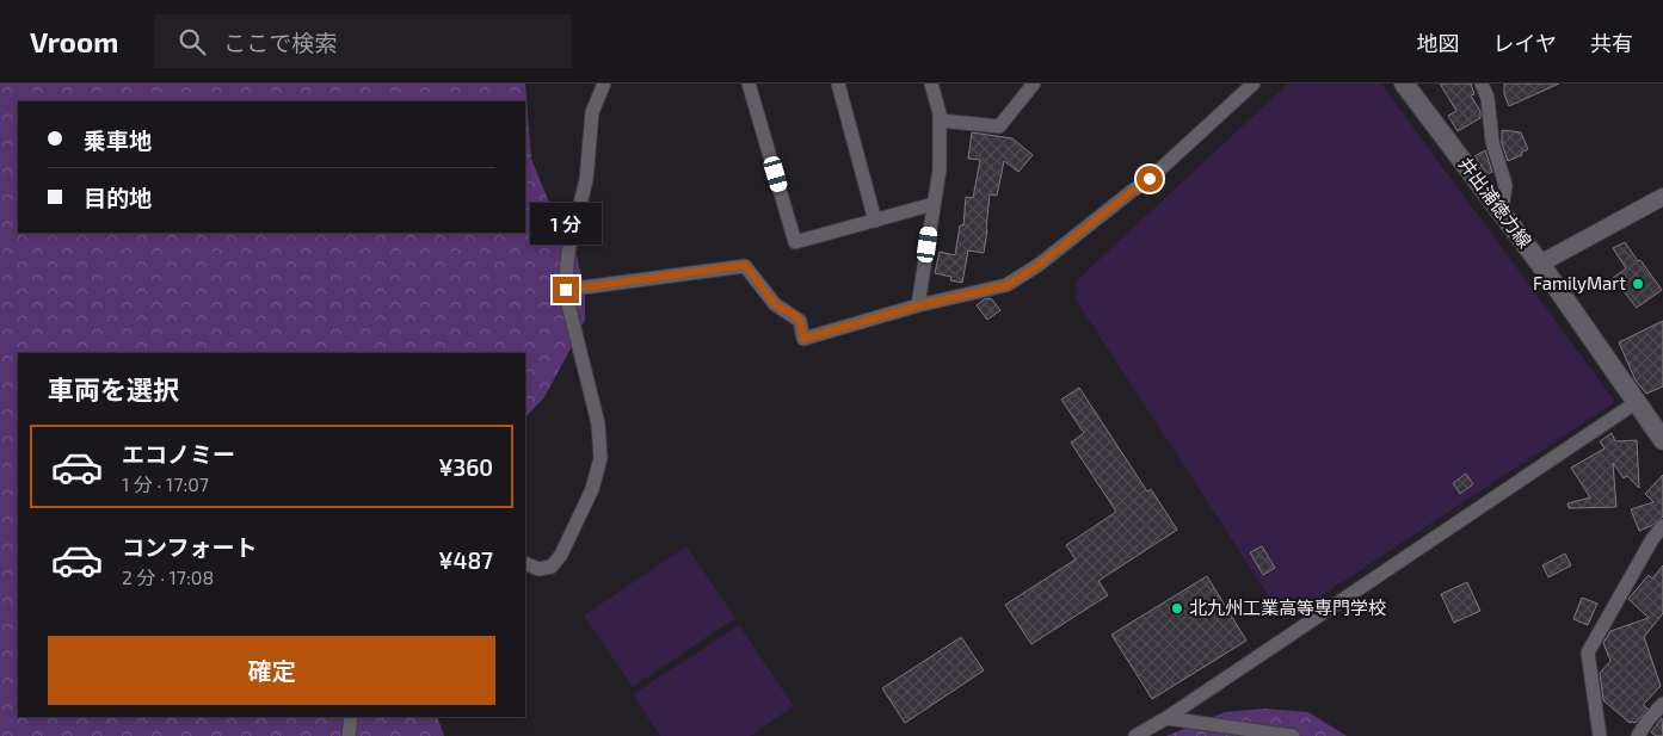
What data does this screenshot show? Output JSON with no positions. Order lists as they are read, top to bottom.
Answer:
{
  "streets": {
    "main road": ["井出浦徳力線"]
  },
  "places": ["FamilyMart", "北九州工業高等専門学校"],
  "page": {
    "header": "Vroom",
    "search": "ここで検索",
    "nav": ["地図", "レイヤ", "共有"],
    "banner": ["乗車地", "目的地"],
    "bubble": "1 分",
    "heading": "車両を選択",
    "list": [
      {
        "name": "エコノミー",
        "note": "1 分 · 17:07",
        "value": "¥360"
      },
      {
        "name": "コンフォート",
        "note": "2 分 · 17:08",
        "value": "¥487"
      }
    ],
    "buttons": "確定"
  }
}
